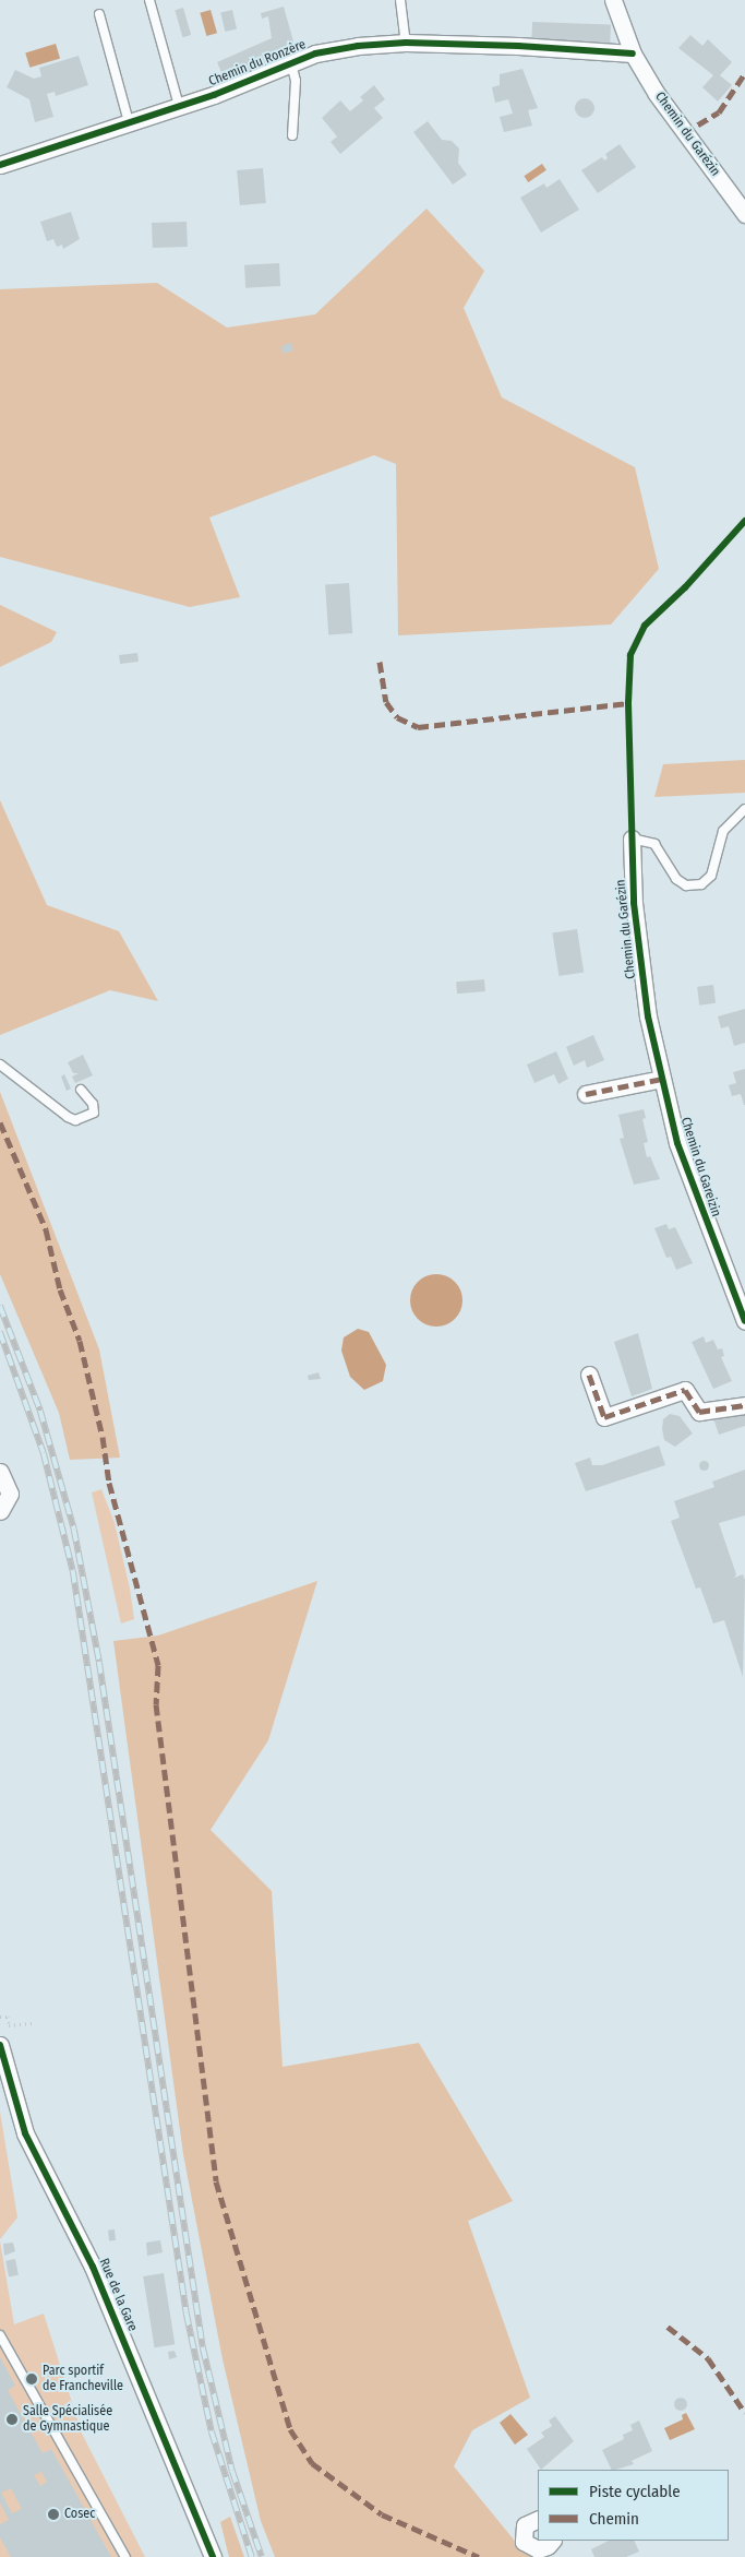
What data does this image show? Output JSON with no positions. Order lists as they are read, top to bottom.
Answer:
{
  "streets": {
    "street": [
      "Chemin du Ronzère",
      "Chemin du Garézin",
      "Chemin du Gareizin",
      "Rue de la Gare"
    ]
  },
  "crossings": [
    ["Chemin du Ronzère", "Chemin du Garézin"],
    ["Chemin du Garézin", "Chemin du Gareizin"]
  ],
  "places": ["Parc sportif de Francheville", "Salle Spécialisée de Gymnastique", "Cosec"],
  "legend": ["Piste cyclable", "Chemin"]
}
